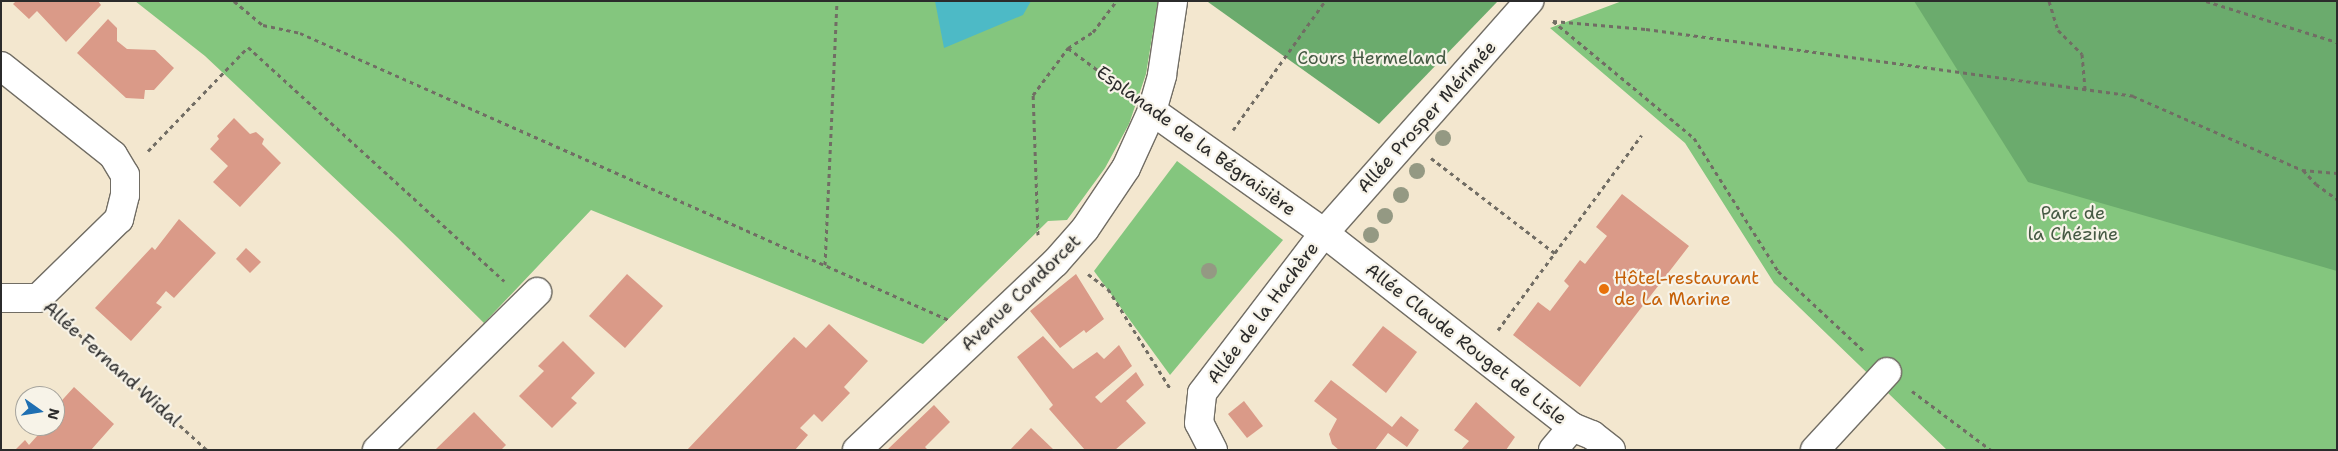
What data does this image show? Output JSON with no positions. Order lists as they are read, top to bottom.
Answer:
{
  "streets": {
    "street": [
      "Allée Prosper Mérimée",
      "Esplanade de la Bégraisière",
      "Avenue Condorcet",
      "Allée de la Hachère",
      "Allée Claude Rouget de Lisle"
    ],
    "path": ["Allée Fernand Widal"]
  },
  "crossings": [
    ["Allée Prosper Mérimée", "Esplanade de la Bégraisière"],
    ["Allée Prosper Mérimée", "Allée de la Hachère"],
    ["Allée Prosper Mérimée", "Allée Claude Rouget de Lisle"],
    ["Esplanade de la Bégraisière", "Avenue Condorcet"],
    ["Esplanade de la Bégraisière", "Allée de la Hachère"],
    ["Esplanade de la Bégraisière", "Allée Claude Rouget de Lisle"],
    ["Allée de la Hachère", "Allée Claude Rouget de Lisle"]
  ],
  "parks": ["Cours Hermeland", "Parc de la Chézine"],
  "places": ["Hôtel-restaurant de La Marine"],
  "north": "right"
}
